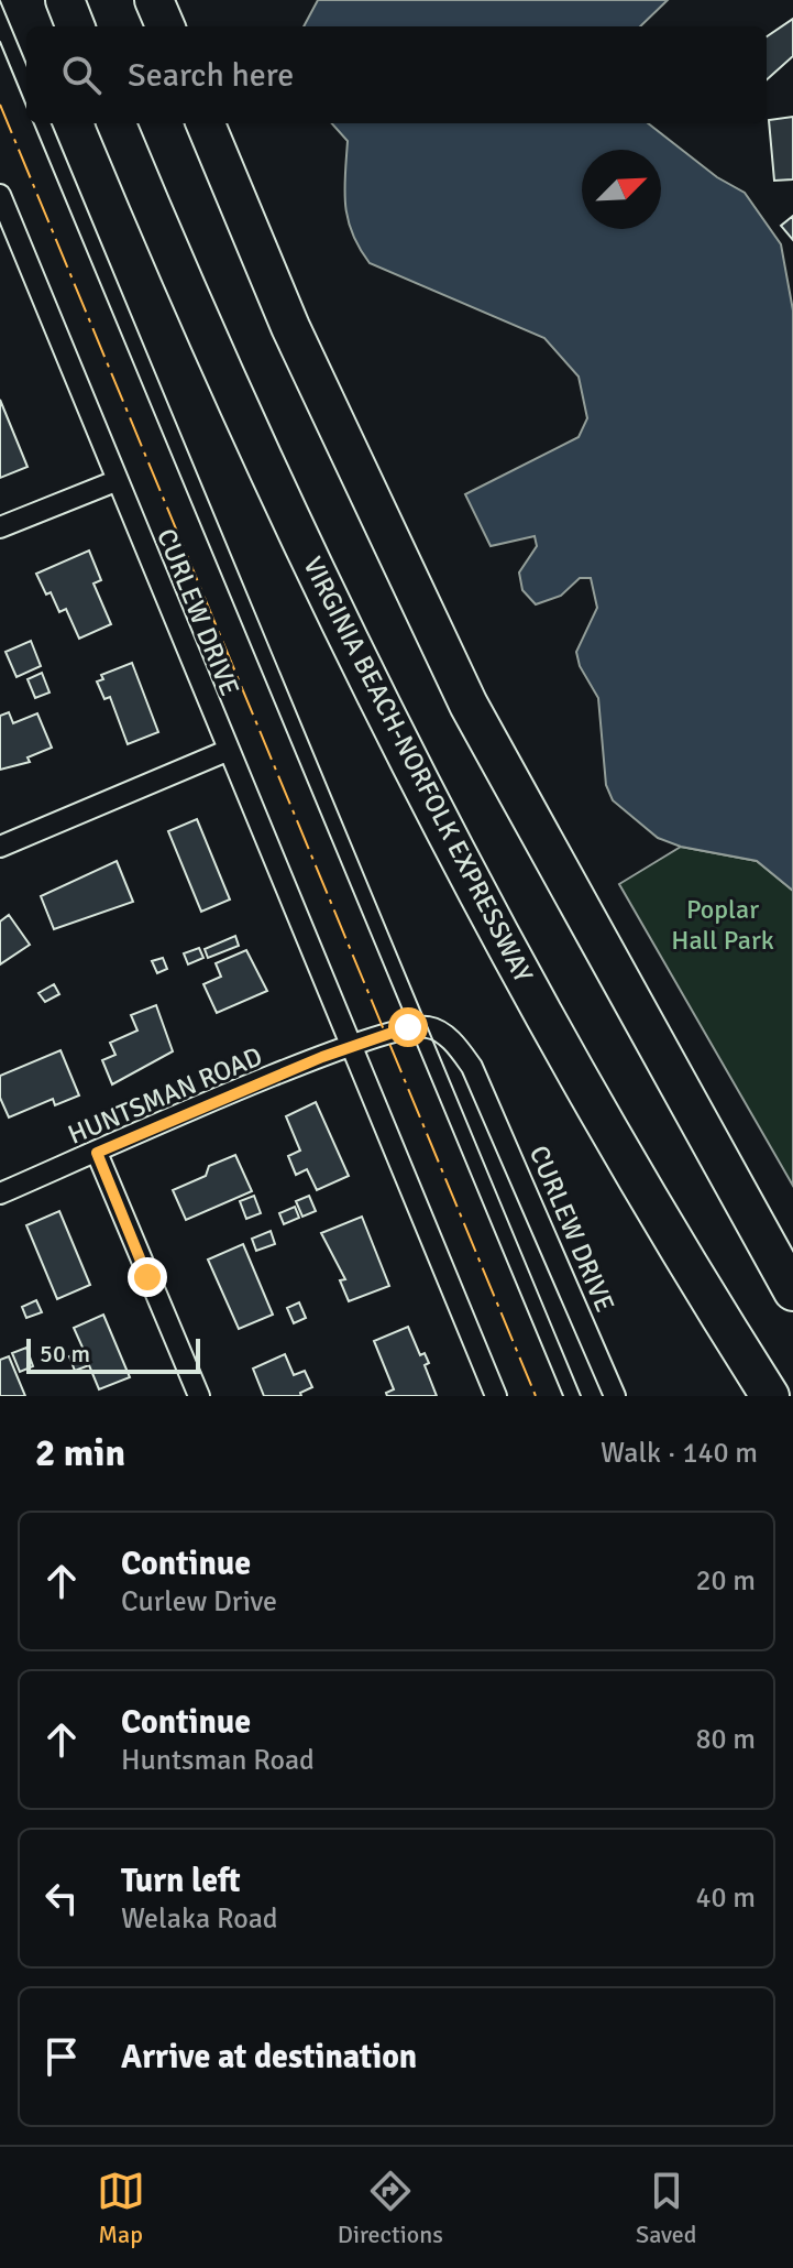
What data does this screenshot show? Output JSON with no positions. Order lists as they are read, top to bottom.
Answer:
{
  "streets": {
    "highway": ["VIRGINIA BEACH-NORFOLK EXPRESSWAY"],
    "street": ["CURLEW DRIVE", "HUNTSMAN ROAD"]
  },
  "crossings": [
    ["CURLEW DRIVE", "HUNTSMAN ROAD"]
  ],
  "parks": ["Poplar Hall Park"],
  "scale_bar": "50 m",
  "north": "top right",
  "page": {
    "search": "Search here",
    "scale": "50 m",
    "heading": ["2 min", "Walk · 140 m"],
    "list": [
      ["Continue", "Curlew Drive", "20 m"],
      ["Continue", "Huntsman Road", "80 m"],
      ["Turn left", "Welaka Road", "40 m"],
      "Arrive at destination"
    ],
    "nav": ["Map", "Directions", "Saved"]
  }
}
